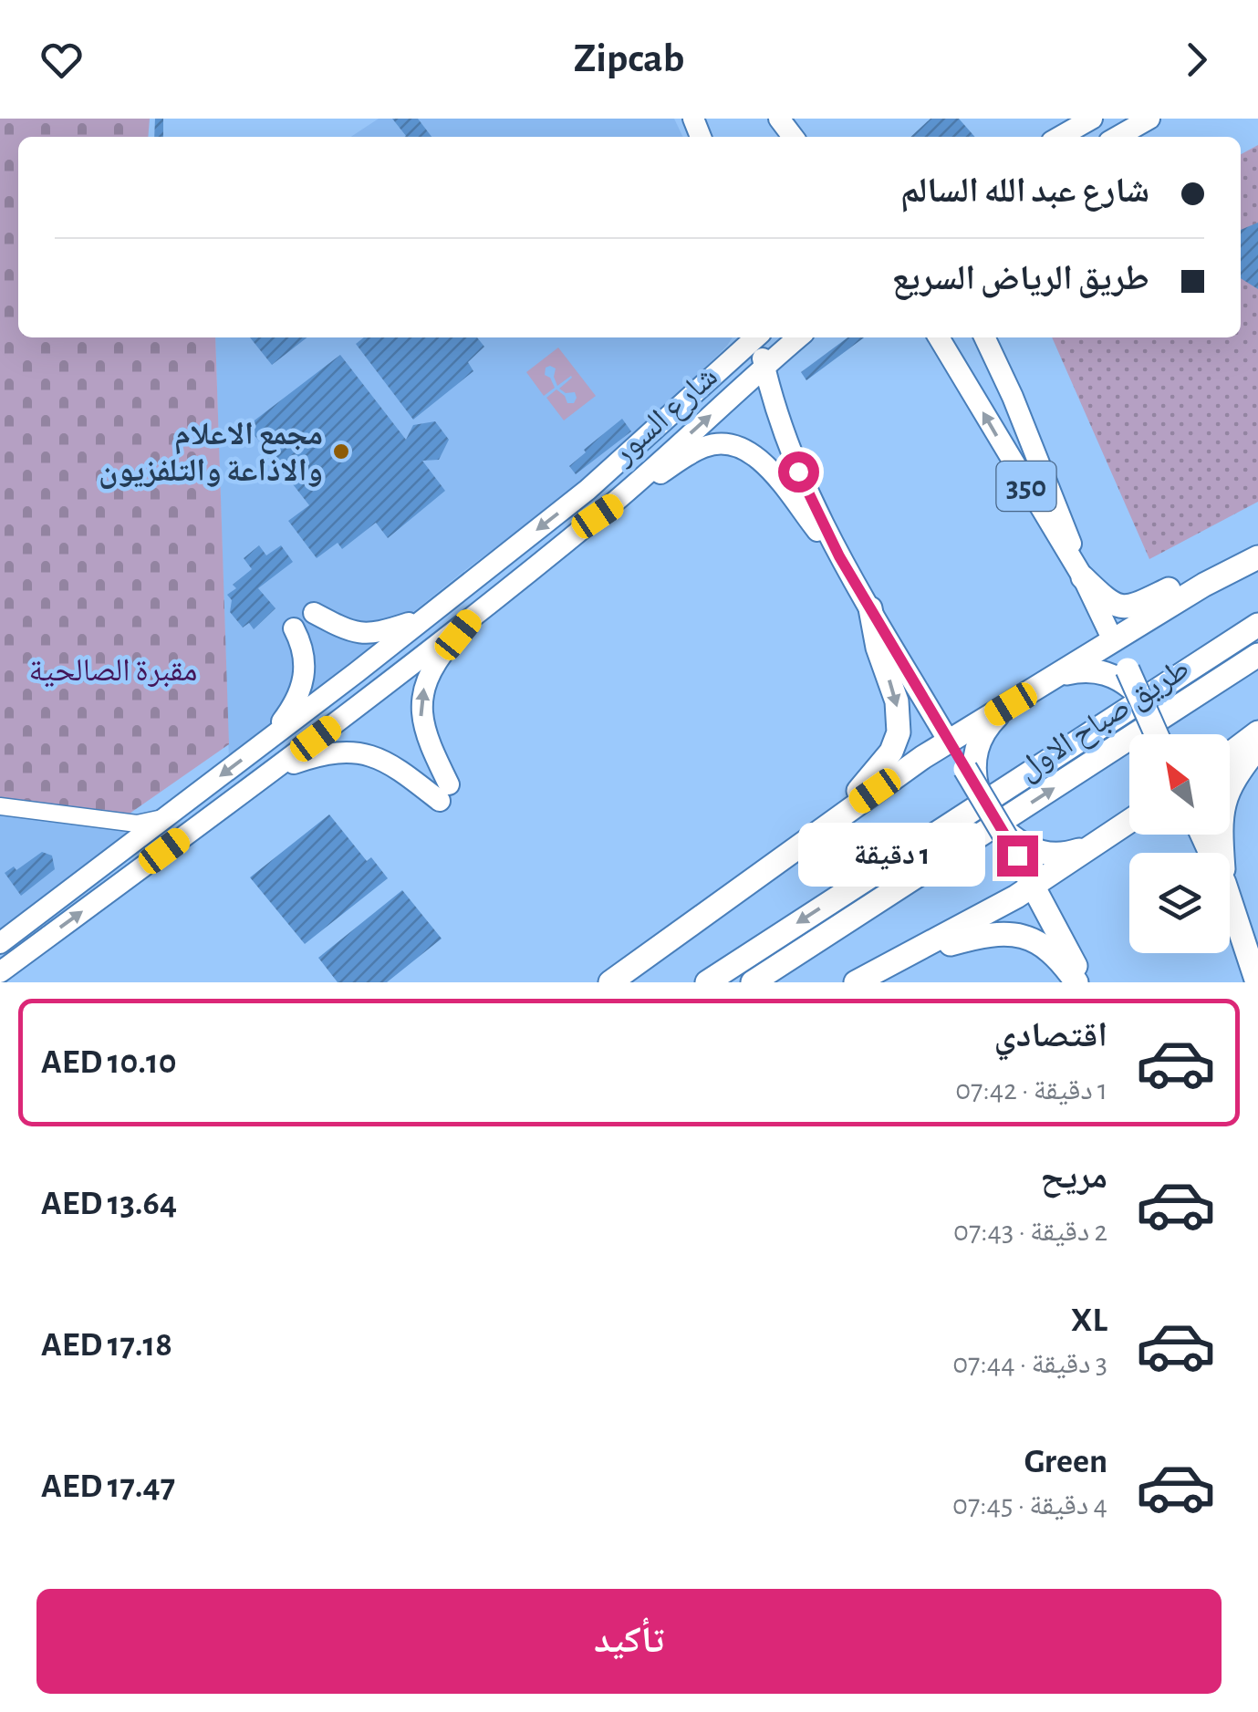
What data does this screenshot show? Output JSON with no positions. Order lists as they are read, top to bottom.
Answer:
{
  "streets": {
    "highway": ["350", "طريق صباح الاول"],
    "main road": ["شارع السور"]
  },
  "parks": ["مقبرة الصالحية"],
  "places": ["مجمع الاعلام والاذاعة والتلفزيون"],
  "north": "top left",
  "page": {
    "header": "Zipcab",
    "banner": ["شارع عبد الله السالم", "طريق الرياض السريع"],
    "bubble": "1 دقيقة",
    "list": [
      {
        "name": "اقتصادي",
        "note": "1 دقيقة · 07:42",
        "value": "AED 10.10"
      },
      {
        "name": "مريح",
        "note": "2 دقيقة · 07:43",
        "value": "AED 13.64"
      },
      {
        "name": "XL",
        "note": "3 دقيقة · 07:44",
        "value": "AED 17.18"
      },
      {
        "name": "Green",
        "note": "4 دقيقة · 07:45",
        "value": "AED 17.47"
      }
    ],
    "buttons": "تأكيد"
  }
}
